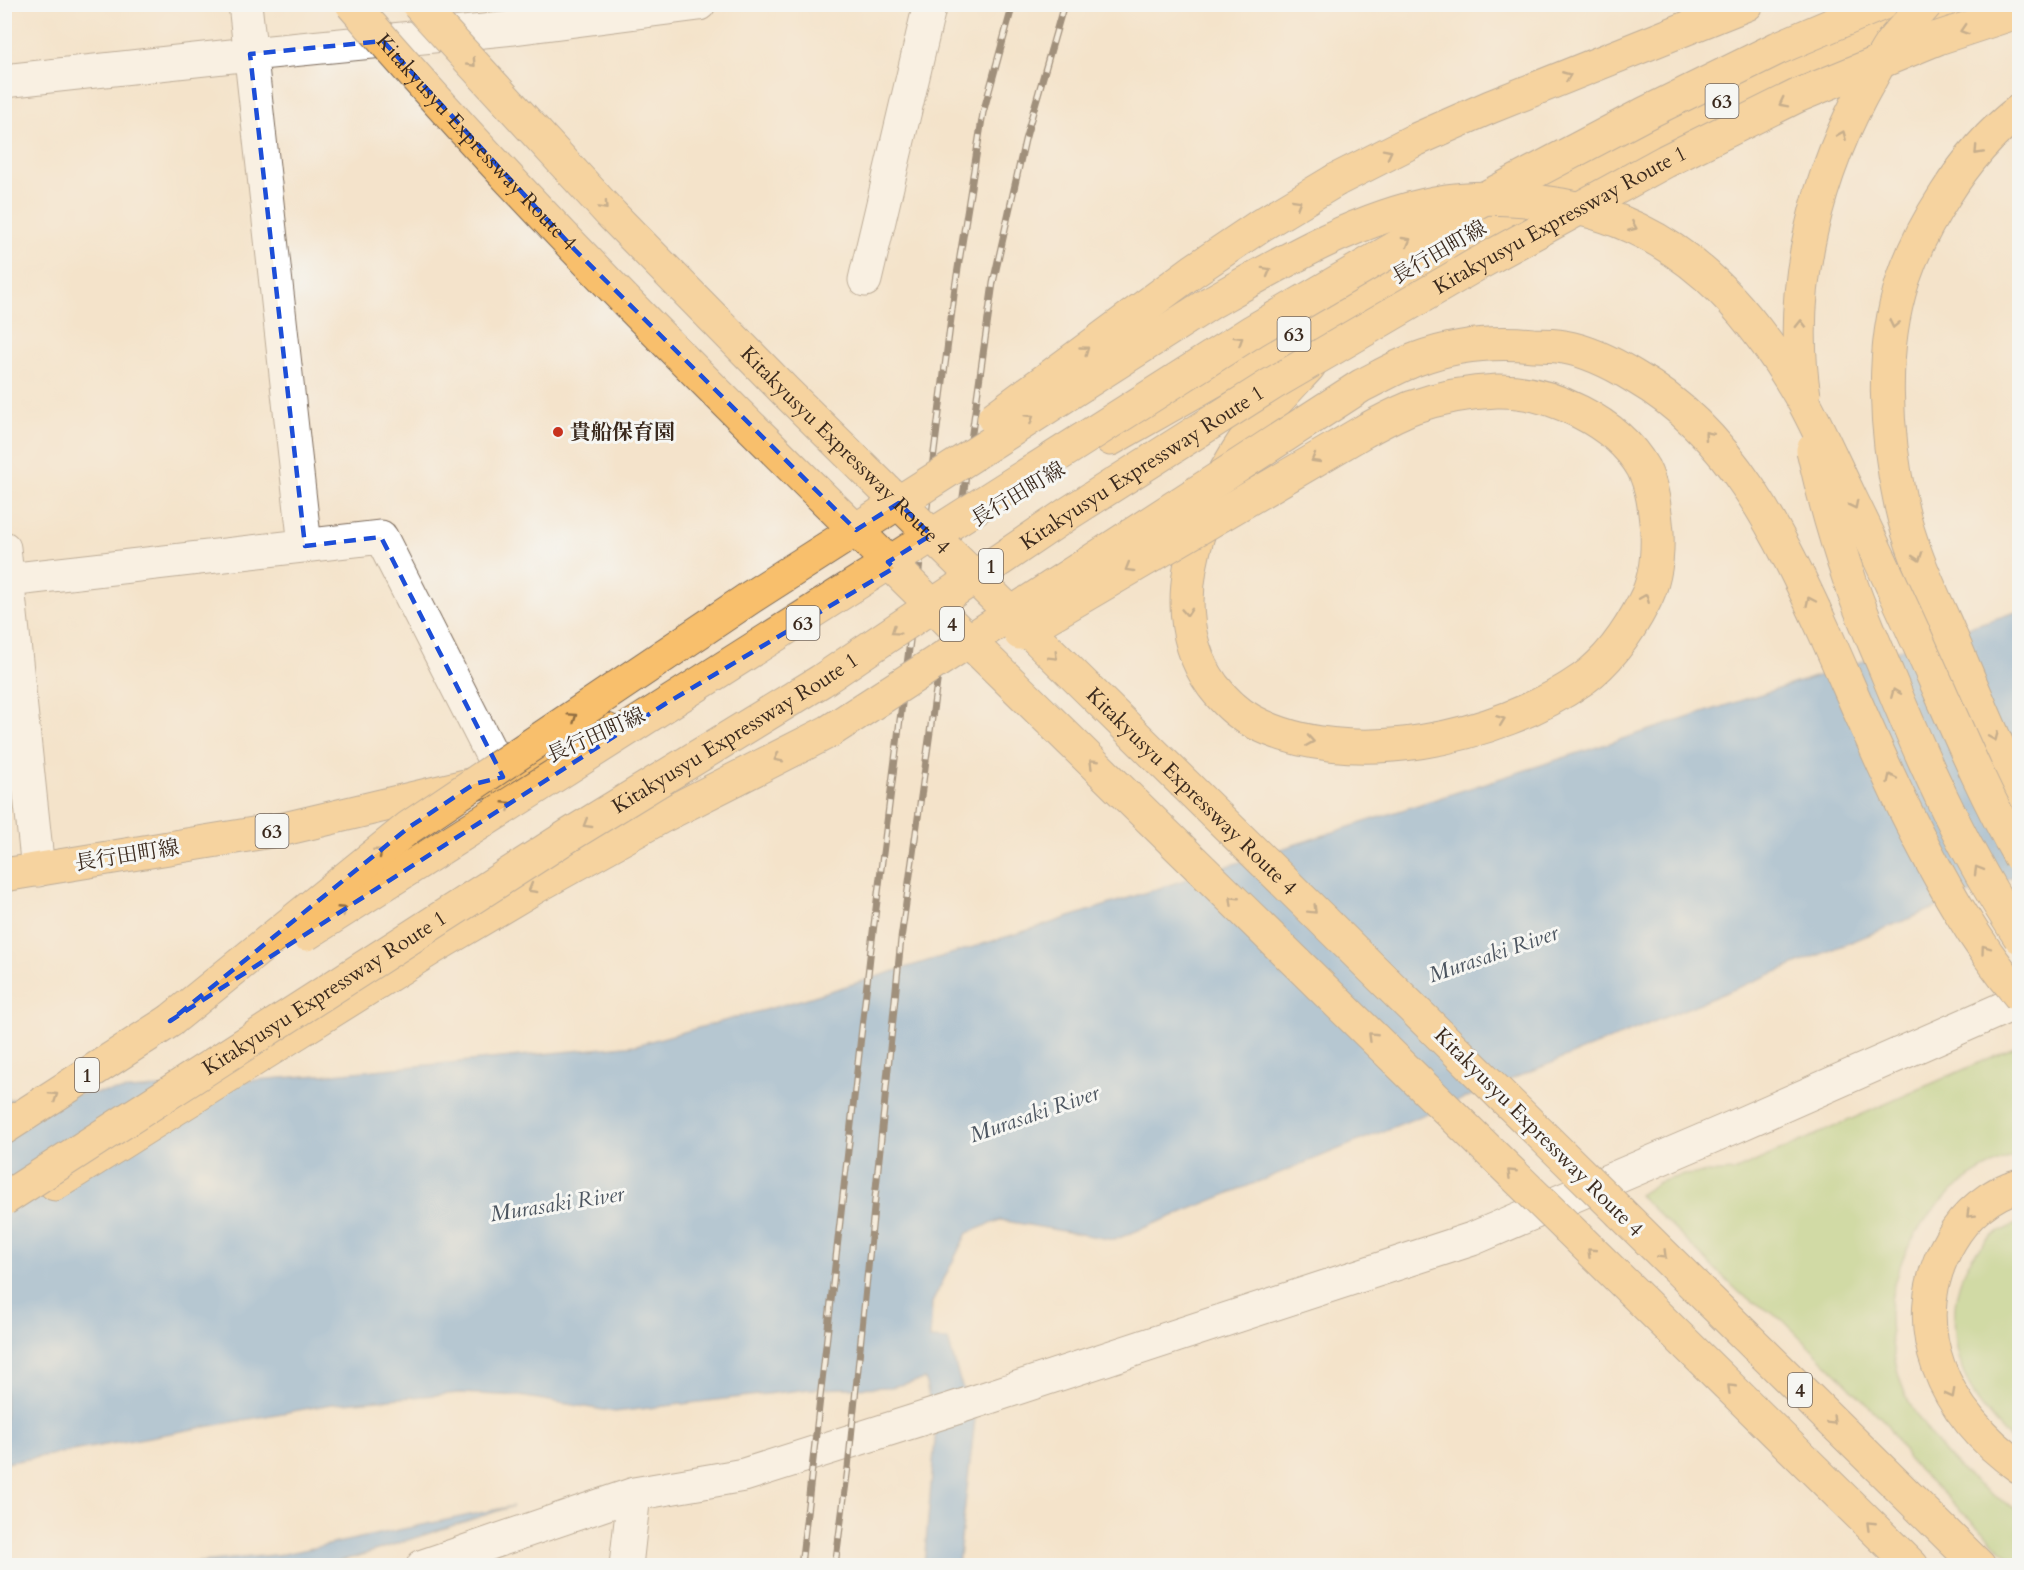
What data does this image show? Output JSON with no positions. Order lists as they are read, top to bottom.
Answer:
{
  "streets": {
    "main road": [
      "63",
      "Kitakyusyu Expressway Route 4",
      "Kitakyusyu Expressway Route 1",
      "長行田町線",
      "1",
      "4"
    ]
  },
  "water": ["Murasaki River"],
  "places": ["貴船保育園"]
}
